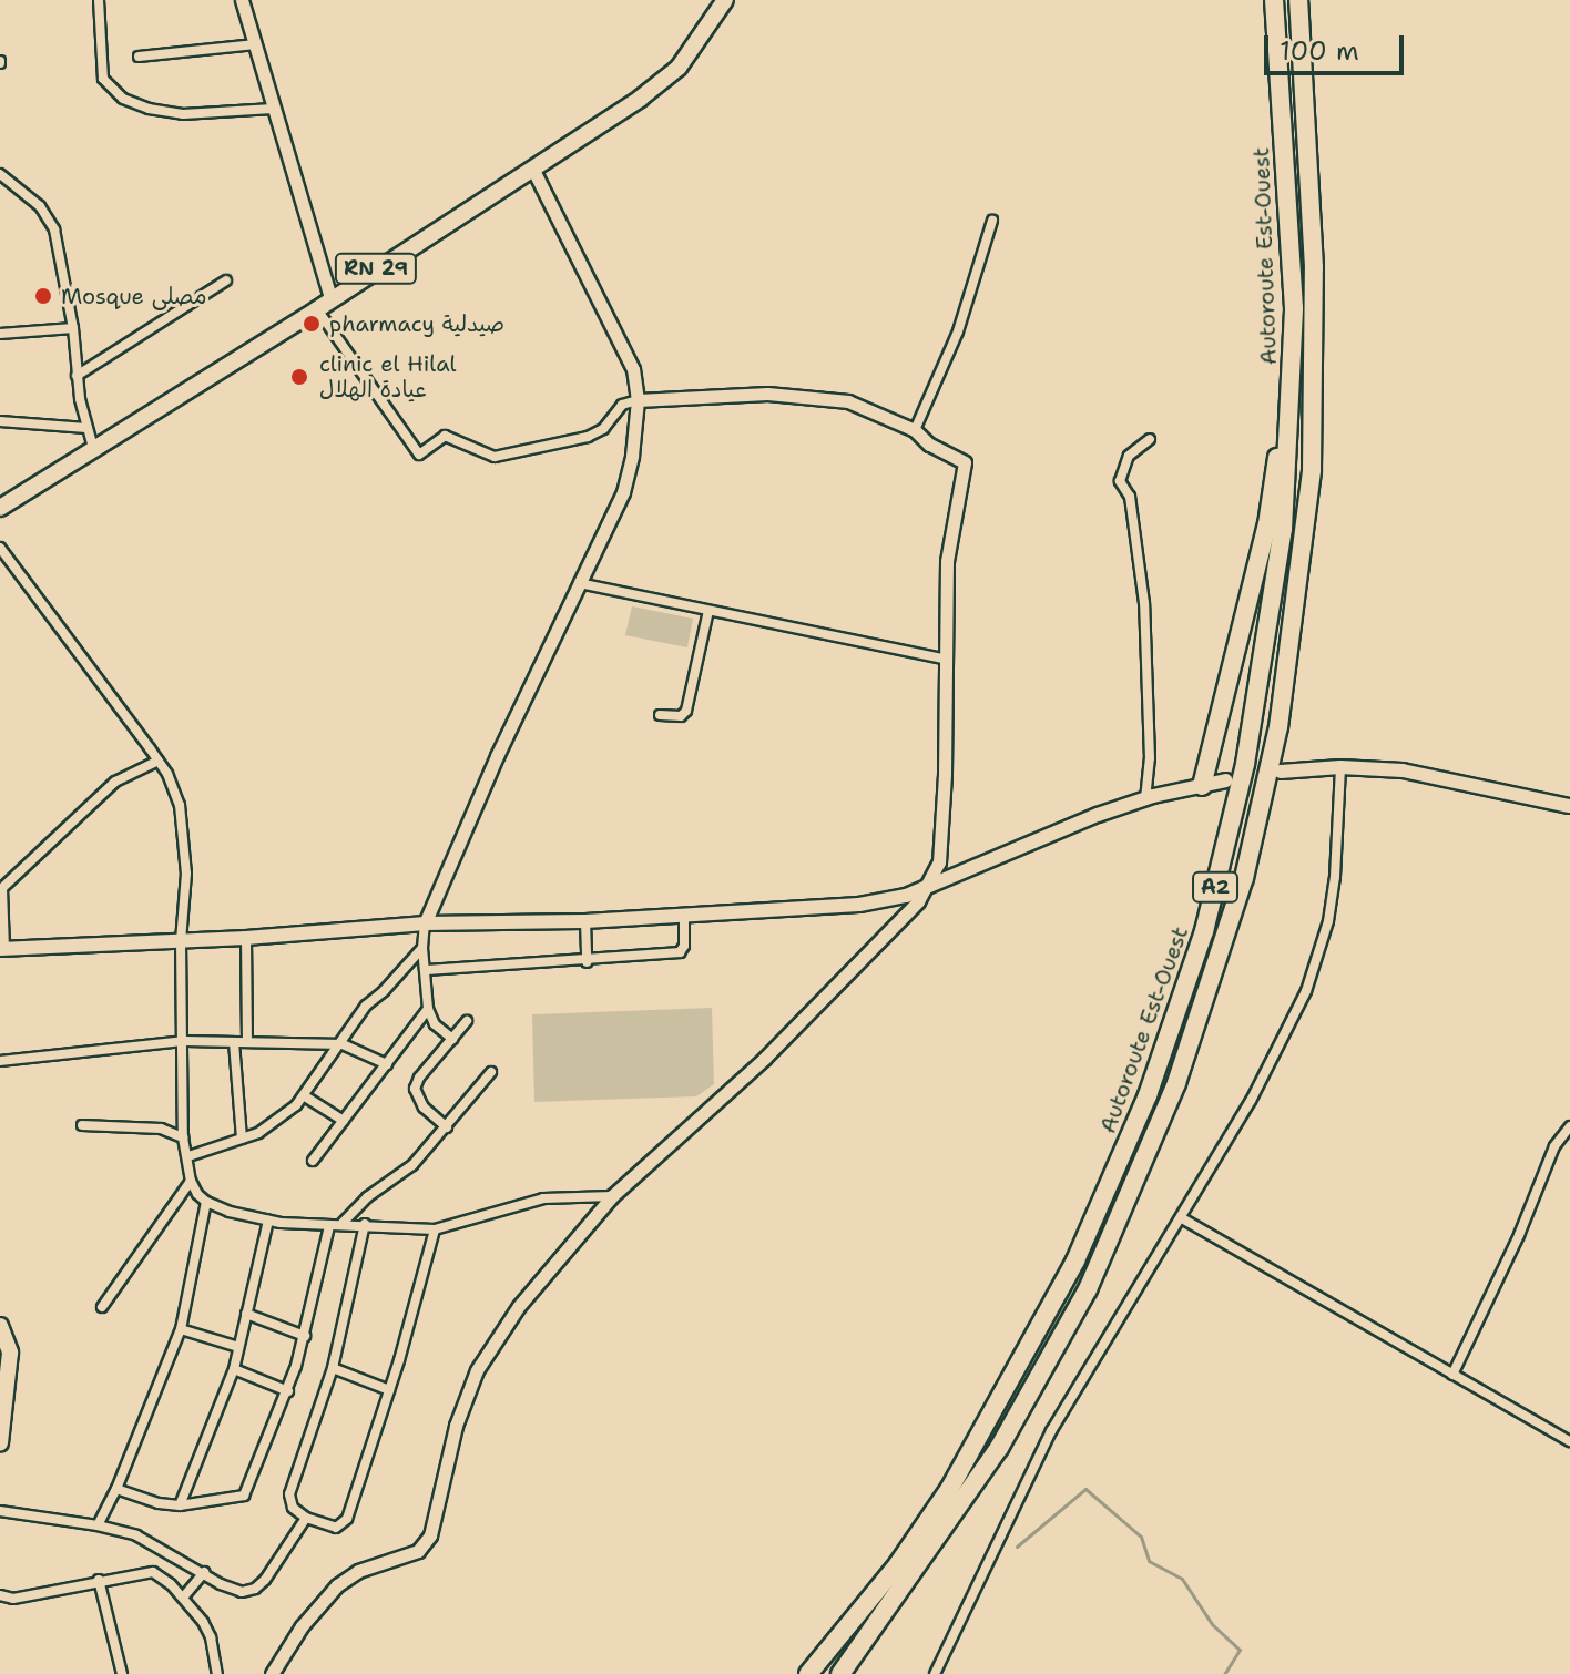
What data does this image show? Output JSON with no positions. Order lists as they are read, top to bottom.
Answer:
{
  "streets": {
    "highway": ["Autoroute Est-Ouest", "A2"],
    "main road": ["RN 29"]
  },
  "places": ["Mosque مصلى", "pharmacy صيدلية", "clinic el Hilal عيادة الهلال"],
  "scale_bar": "100 m"
}
